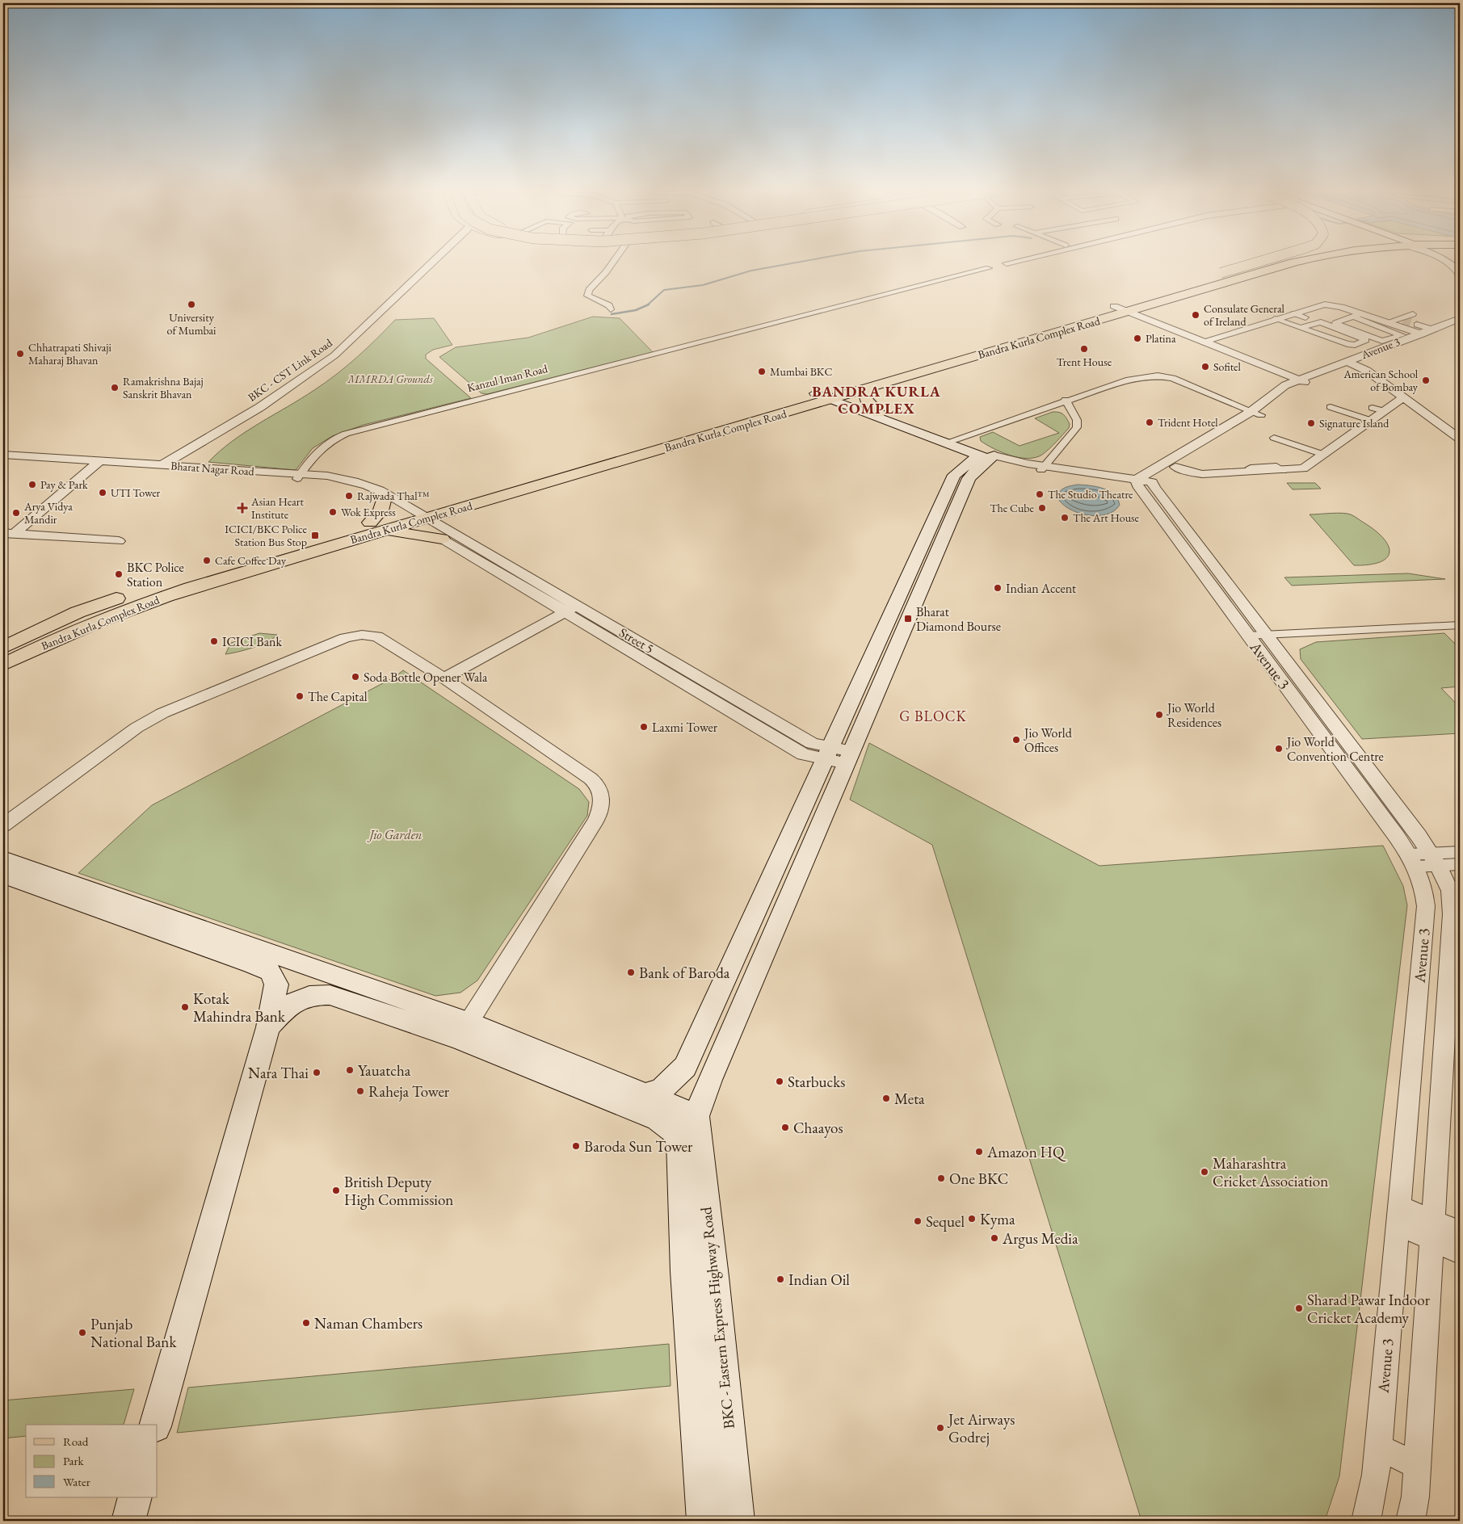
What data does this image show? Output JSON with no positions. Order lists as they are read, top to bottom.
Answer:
{
  "streets": {
    "main road": ["Bandra Kurla Complex Road", "BKC - Eastern Express Highway Road"],
    "street": [
      "Avenue 3",
      "BKC - CST Link Road",
      "Kanzul Iman Road",
      "Bharat Nagar Road",
      "Street 5"
    ]
  },
  "crossings": [
    ["Bandra Kurla Complex Road", "Bharat Nagar Road"],
    ["Bandra Kurla Complex Road", "Street 5"],
    ["BKC - CST Link Road", "Bharat Nagar Road"],
    ["Kanzul Iman Road", "Bharat Nagar Road"],
    ["Bharat Nagar Road", "Street 5"]
  ],
  "districts": ["BANDRA KURLA COMPLEX", "G BLOCK"],
  "parks": ["MMRDA Grounds", "Jio Garden"],
  "places": {
    "other": [
      "University of Mumbai",
      "Consulate General of Ireland",
      "Platina",
      "Trent House",
      "Chhatrapati Shivaji Maharaj Bhavan",
      "Sofitel",
      "Mumbai BKC",
      "American School of Bombay",
      "Ramakrishna Bajaj Sanskrit Bhavan",
      "Trident Hotel",
      "Signature Island",
      "Pay & Park",
      "UTI Tower",
      "The Studio Theatre",
      "Rajwada Thal™",
      "The Cube",
      "Wok Express",
      "Arya Vidya Mandir",
      "The Art House",
      "Cafe Coffee Day",
      "BKC Police Station",
      "Indian Accent",
      "ICICI Bank",
      "Soda Bottle Opener Wala",
      "The Capital",
      "Jio World Residences",
      "Laxmi Tower",
      "Jio World Offices",
      "Jio World Convention Centre",
      "Bank of Baroda",
      "Kotak Mahindra Bank",
      "Yauatcha",
      "Nara Thai",
      "Starbucks",
      "Raheja Tower",
      "Meta",
      "Chaayos",
      "Baroda Sun Tower",
      "Amazon HQ",
      "Maharashtra Cricket Association",
      "One BKC",
      "British Deputy High Commission",
      "Kyma",
      "Sequel",
      "Argus Media",
      "Indian Oil",
      "Sharad Pawar Indoor Cricket Academy",
      "Naman Chambers",
      "Punjab National Bank",
      "Jet Airways Godrej"
    ],
    "health": ["Asian Heart Institute"],
    "transit": ["ICICI/BKC Police Station Bus Stop", "Bharat Diamond Bourse"]
  },
  "legend": ["Road", "Park", "Water"]
}
